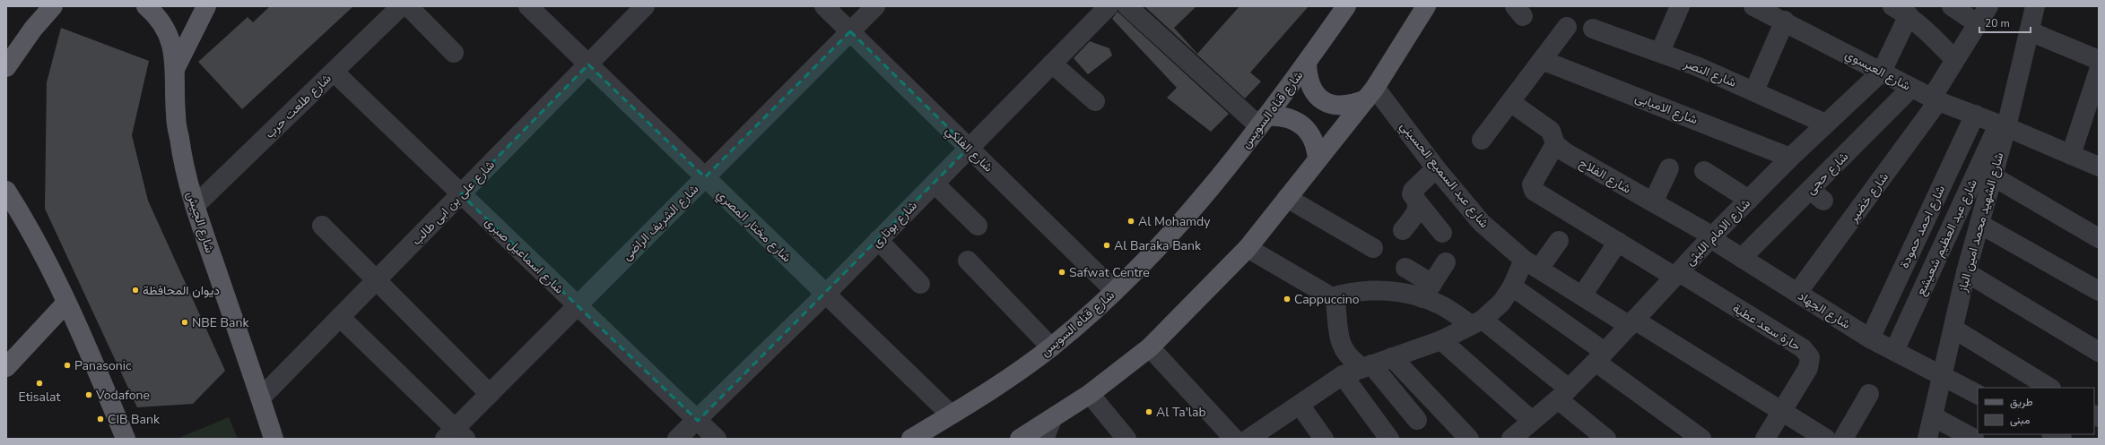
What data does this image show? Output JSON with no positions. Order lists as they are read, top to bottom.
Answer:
{
  "streets": {
    "main road": ["شارع قناه السويس", "شارع الجيش"],
    "street": [
      "شارع العيسوي",
      "شارع النصر",
      "شارع طلعت حرب",
      "شارع الامبابى",
      "شارع الفلكي",
      "شارع حجى",
      "شارع عبد السميع الحسيني",
      "شارع الفلاح",
      "شارع خضير",
      "شارع على بن ابى طالب",
      "شارع الشريف الراضى",
      "شارع الشهيد محمد امين الباز",
      "شارع بوتارى",
      "شارع مختار المصري",
      "شارع احمد حمودة",
      "شارع الامام الليثى",
      "شارع عبد العظيم شعيشع",
      "شارع اسماعيل صبرى",
      "شارع الجهاد",
      "حارة سعد عطية"
    ]
  },
  "crossings": [
    ["شارع العيسوي", "شارع حجى"],
    ["شارع العيسوي", "شارع خضير"],
    ["شارع العيسوي", "شارع الشهيد محمد امين الباز"],
    ["شارع العيسوي", "شارع احمد حمودة"],
    ["شارع العيسوي", "شارع الامام الليثى"],
    ["شارع العيسوي", "شارع عبد العظيم شعيشع"],
    ["شارع النصر", "شارع الامام الليثى"],
    ["شارع طلعت حرب", "شارع الجيش"],
    ["شارع طلعت حرب", "شارع اسماعيل صبرى"],
    ["شارع الامبابى", "شارع الامام الليثى"],
    ["شارع قناه السويس", "شارع الفلكي"],
    ["شارع قناه السويس", "شارع مختار المصري"],
    ["شارع الفلكي", "شارع الشريف الراضى"],
    ["شارع الفلكي", "شارع بوتارى"],
    ["شارع حجى", "شارع الجهاد"],
    ["شارع عبد السميع الحسيني", "شارع الامام الليثى"],
    ["شارع عبد السميع الحسيني", "حارة سعد عطية"],
    ["شارع الفلاح", "شارع الامام الليثى"],
    ["شارع الفلاح", "شارع الجهاد"],
    ["شارع خضير", "شارع الجهاد"],
    ["شارع على بن ابى طالب", "شارع الجيش"],
    ["شارع على بن ابى طالب", "شارع مختار المصري"],
    ["شارع على بن ابى طالب", "شارع اسماعيل صبرى"],
    ["شارع الشريف الراضى", "شارع مختار المصري"],
    ["شارع الشريف الراضى", "شارع اسماعيل صبرى"],
    ["شارع الشهيد محمد امين الباز", "شارع عبد العظيم شعيشع"],
    ["شارع الشهيد محمد امين الباز", "شارع الجهاد"],
    ["شارع بوتارى", "شارع مختار المصري"],
    ["شارع بوتارى", "شارع اسماعيل صبرى"],
    ["شارع احمد حمودة", "شارع الجهاد"],
    ["شارع الامام الليثى", "شارع الجهاد"],
    ["شارع الامام الليثى", "حارة سعد عطية"],
    ["شارع عبد العظيم شعيشع", "شارع الجهاد"]
  ],
  "places": [
    "Al Mohamdy",
    "Al Baraka Bank",
    "Safwat Centre",
    "ديوان المحافظة",
    "Cappuccino",
    "NBE Bank",
    "Panasonic",
    "Etisalat",
    "Vodafone",
    "Al Ta'lab",
    "CIB Bank"
  ],
  "legend": ["طريق", "مبنى"],
  "scale_bar": "20 m"
}
